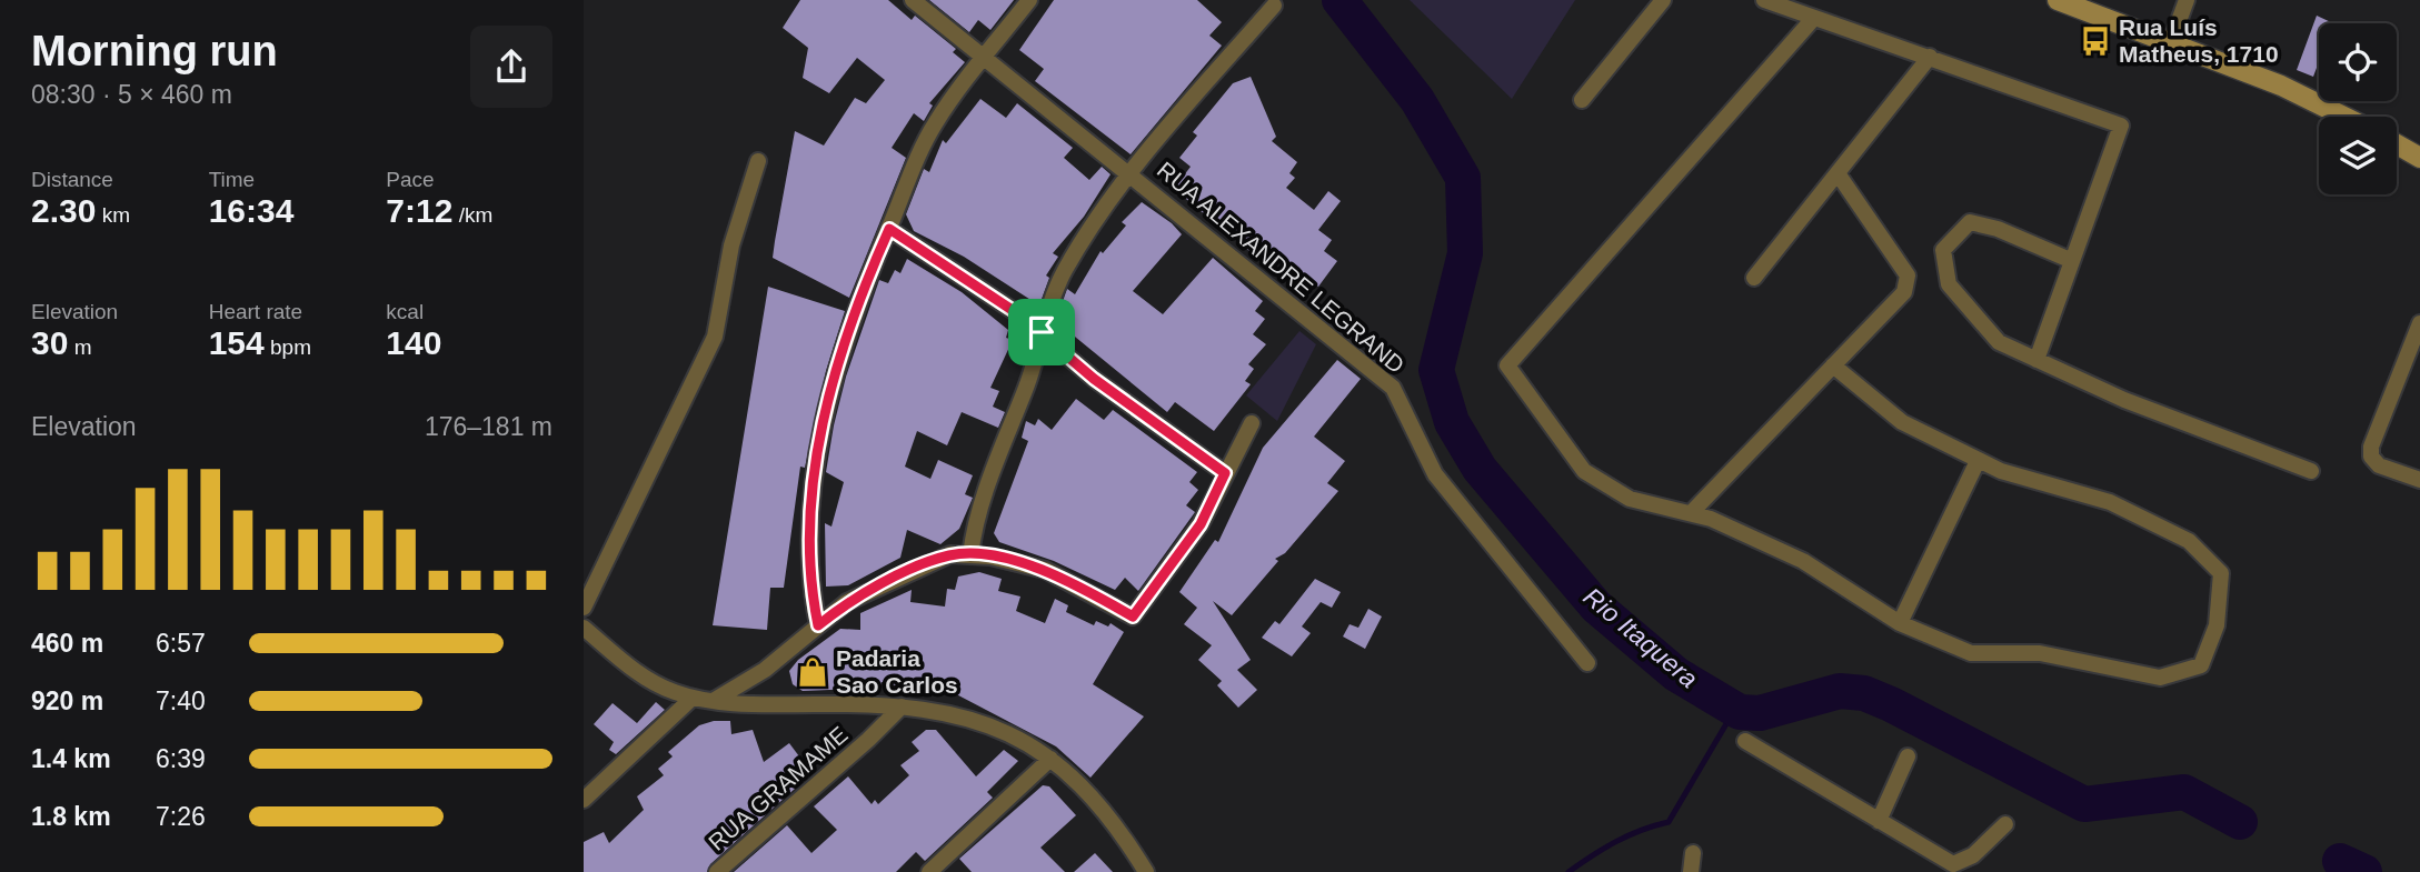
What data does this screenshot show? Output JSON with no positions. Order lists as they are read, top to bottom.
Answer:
{
  "streets": {
    "street": ["RUA ALEXANDRE LEGRAND", "RUA GRAMAME"]
  },
  "water": ["Rio Itaquera"],
  "places": {
    "bus stop": ["Rua Luís Matheus, 1710"],
    "shop": ["Padaria Sao Carlos"]
  },
  "page": {
    "heading": ["Morning run", "08:30 · 5 × 460 m"],
    "stats": [
      ["Distance", "2.30 km"],
      ["Time", "16:34"],
      ["Pace", "7:12 /km"],
      ["Elevation", "30 m"],
      ["Heart rate", "154 bpm"],
      ["kcal", "140"]
    ],
    "chart": ["Elevation", "176–181 m"],
    "list": [
      {
        "name": "460 m",
        "note": "6:57"
      },
      {
        "name": "920 m",
        "note": "7:40"
      },
      {
        "name": "1.4 km",
        "note": "6:39"
      },
      {
        "name": "1.8 km",
        "note": "7:26"
      }
    ]
  }
}
